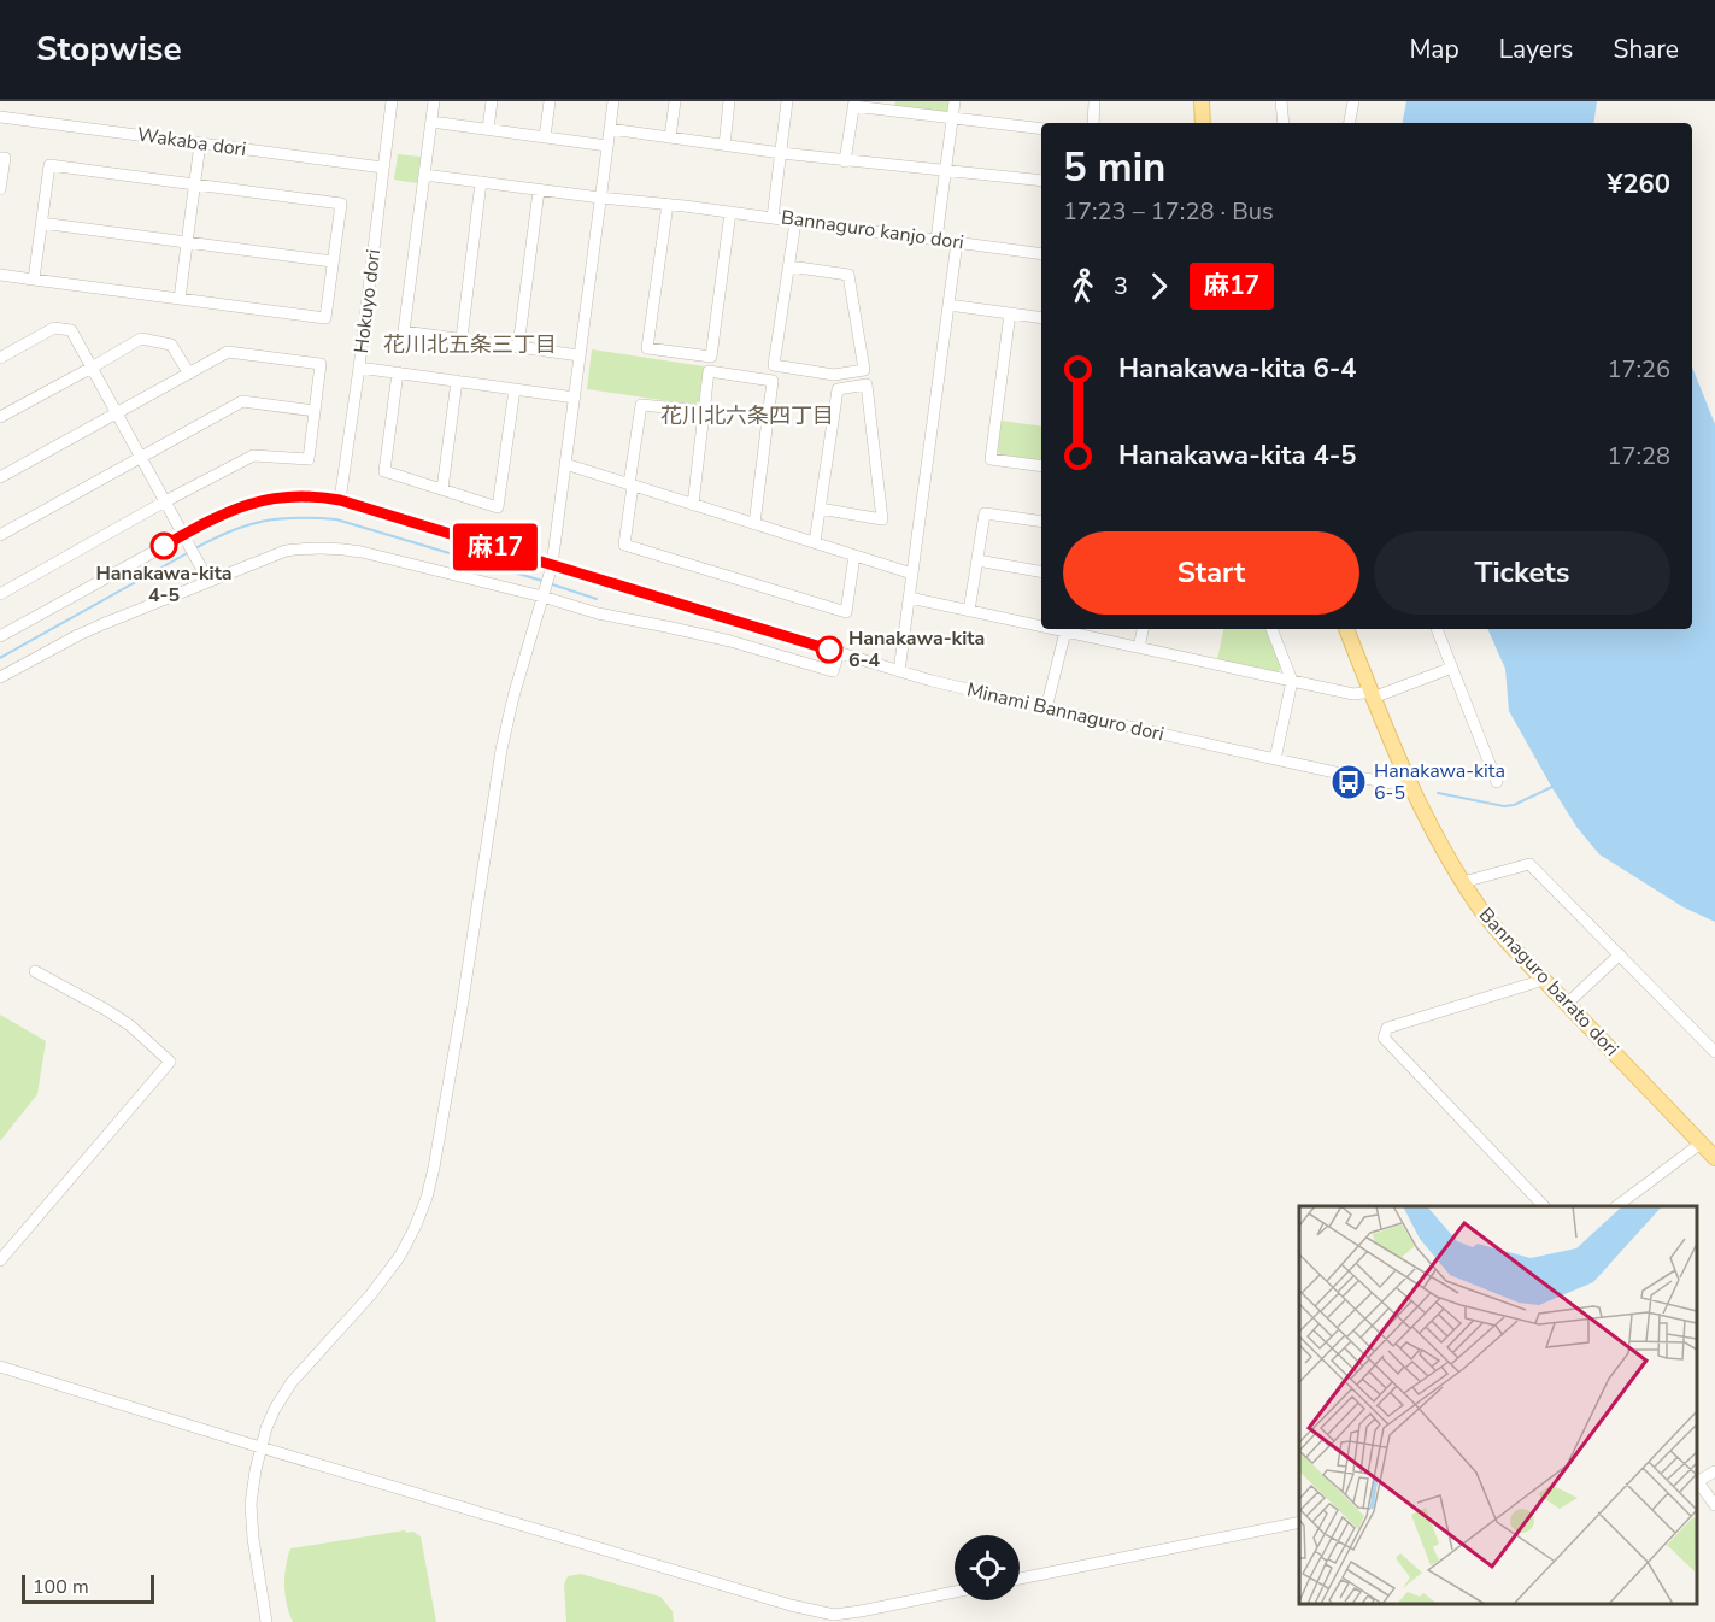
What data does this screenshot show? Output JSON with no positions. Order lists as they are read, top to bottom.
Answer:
{
  "streets": {
    "main road": ["Bannaguro barato dori"],
    "street": [
      "Wakaba dori",
      "Bannaguro kanjo dori",
      "Hokuyo dori",
      "Minami Bannaguro dori"
    ]
  },
  "crossings": [
    ["Wakaba dori", "Hokuyo dori"],
    ["Hokuyo dori", "Minami Bannaguro dori"],
    ["Minami Bannaguro dori", "Bannaguro barato dori"]
  ],
  "districts": ["花川北五条三丁目", "花川北六条四丁目"],
  "places": {
    "other": ["Hanakawa-kita 4-5", "Hanakawa-kita 6-4"],
    "bus stop": ["Hanakawa-kita 6-5"]
  },
  "lines": ["bus line 麻17"],
  "scale_bar": "100 m",
  "page": {
    "header": "Stopwise",
    "nav": ["Map", "Layers", "Share"],
    "on_map": "麻17",
    "heading": ["5 min", "17:23 – 17:28 · Bus", "¥260"],
    "legs": ["3", "麻17"],
    "list": [
      {
        "name": "Hanakawa-kita 6-4",
        "value": "17:26"
      },
      {
        "name": "Hanakawa-kita 4-5",
        "value": "17:28"
      }
    ],
    "buttons": ["Start", "Tickets"],
    "scale": "100 m"
  }
}
